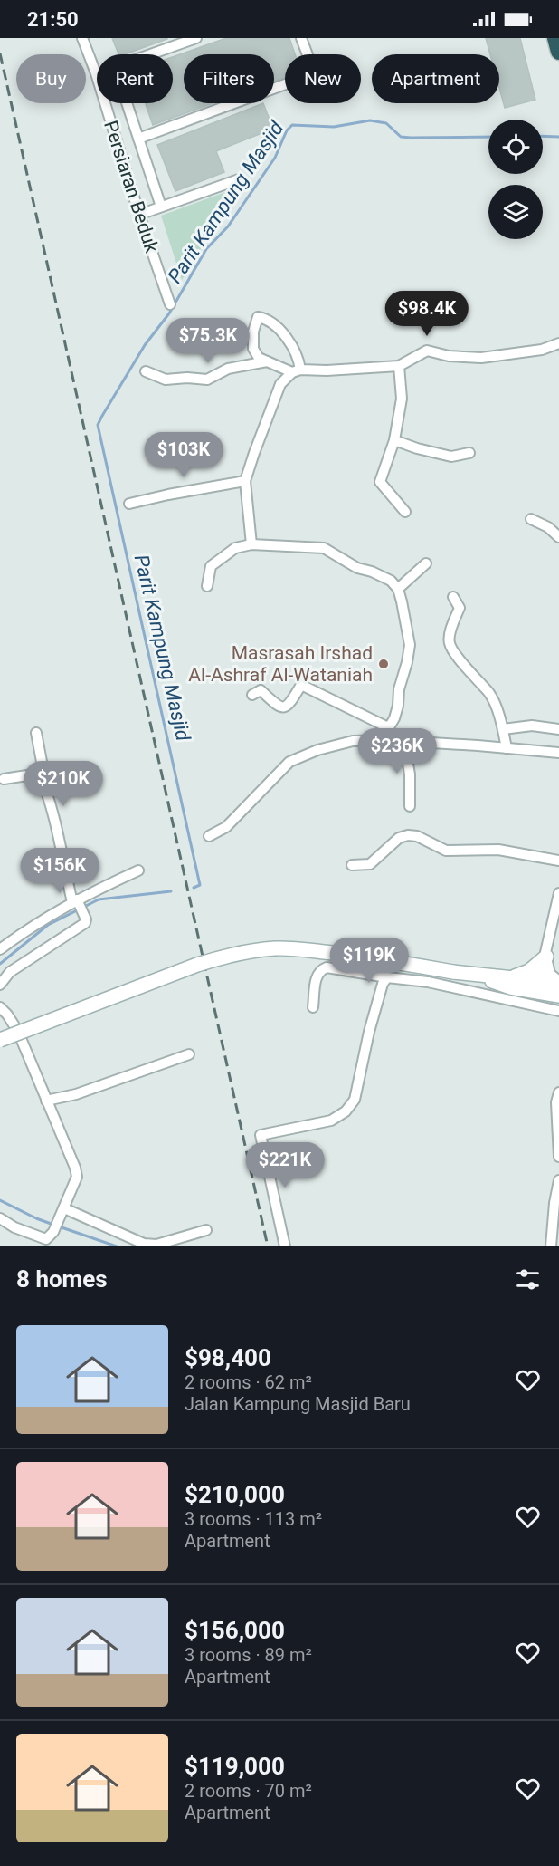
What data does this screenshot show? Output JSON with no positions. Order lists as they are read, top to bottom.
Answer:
{
  "streets": {
    "street": ["Persiaran Beduk"]
  },
  "water": ["Parit Kampung Masjid"],
  "places": ["Masrasah Irshad Al-Ashraf Al-Wataniah"],
  "page": {
    "status": "21:50",
    "chip": [
      "Buy",
      "Rent",
      "Filters",
      "New",
      "Apartment"
    ],
    "price": [
      "$98.4K",
      "$75.3K",
      "$103K",
      "$236K",
      "$210K",
      "$156K",
      "$119K",
      "$221K"
    ],
    "heading": "8 homes",
    "list": [
      {
        "name": "$98,400",
        "note": "2 rooms · 62 m² · Jalan Kampung Masjid Baru"
      },
      {
        "name": "$210,000",
        "note": "3 rooms · 113 m² · Apartment"
      },
      {
        "name": "$156,000",
        "note": "3 rooms · 89 m² · Apartment"
      },
      {
        "name": "$119,000",
        "note": "2 rooms · 70 m² · Apartment"
      }
    ]
  }
}
